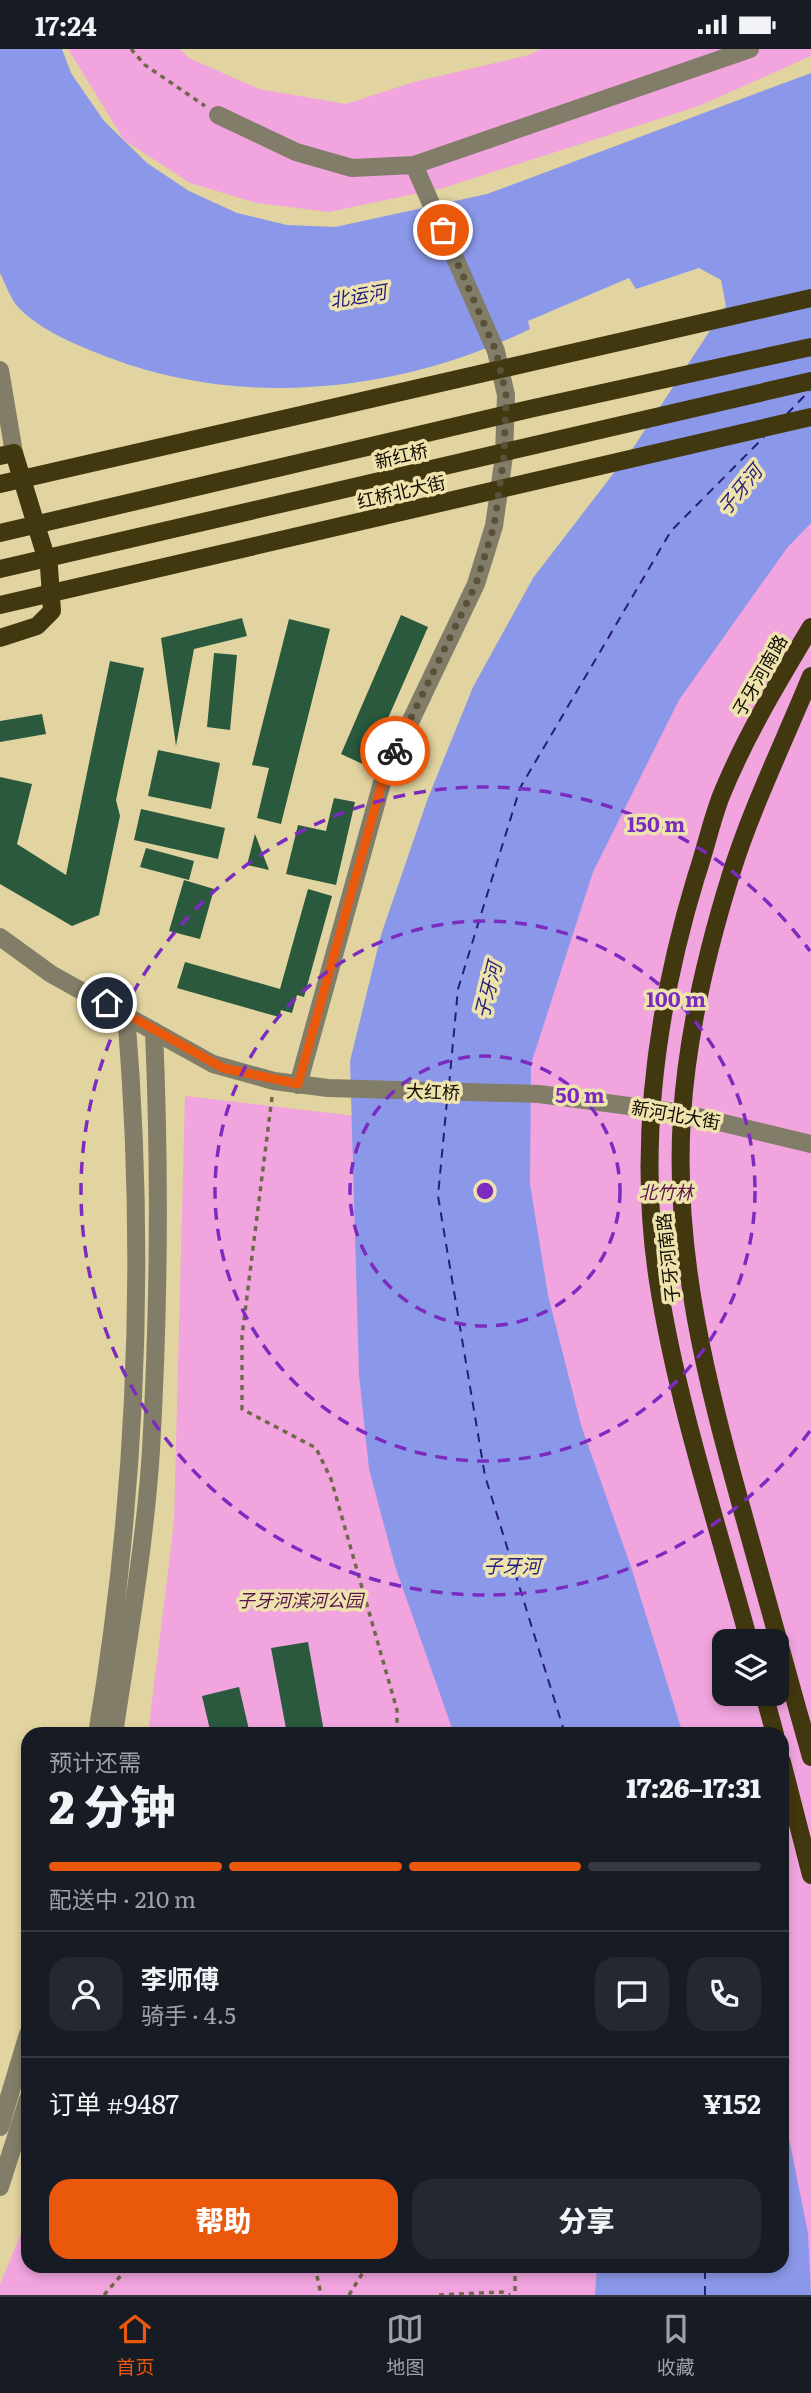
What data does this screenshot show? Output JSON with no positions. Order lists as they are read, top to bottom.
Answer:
{
  "streets": {
    "main road": ["新红桥", "红桥北大街", "子牙河南路"],
    "street": ["大红桥", "新河北大街"]
  },
  "crossings": [
    ["子牙河南路", "新河北大街"],
    ["大红桥", "新河北大街"]
  ],
  "water": ["北运河", "子牙河"],
  "parks": ["北竹林", "子牙河滨河公园"],
  "page": {
    "status": "17:24",
    "heading": ["2 分钟", "预计还需", "17:26–17:31"],
    "panel": [
      "李师傅",
      "骑手 · 4.5",
      "订单 #9487",
      "¥152"
    ],
    "bar": "配送中 · 210 m",
    "buttons": ["帮助", "分享"],
    "tabs": ["首页", "地图", "收藏"]
  },
  "rings": ["150 m", "100 m", "50 m"]
}
